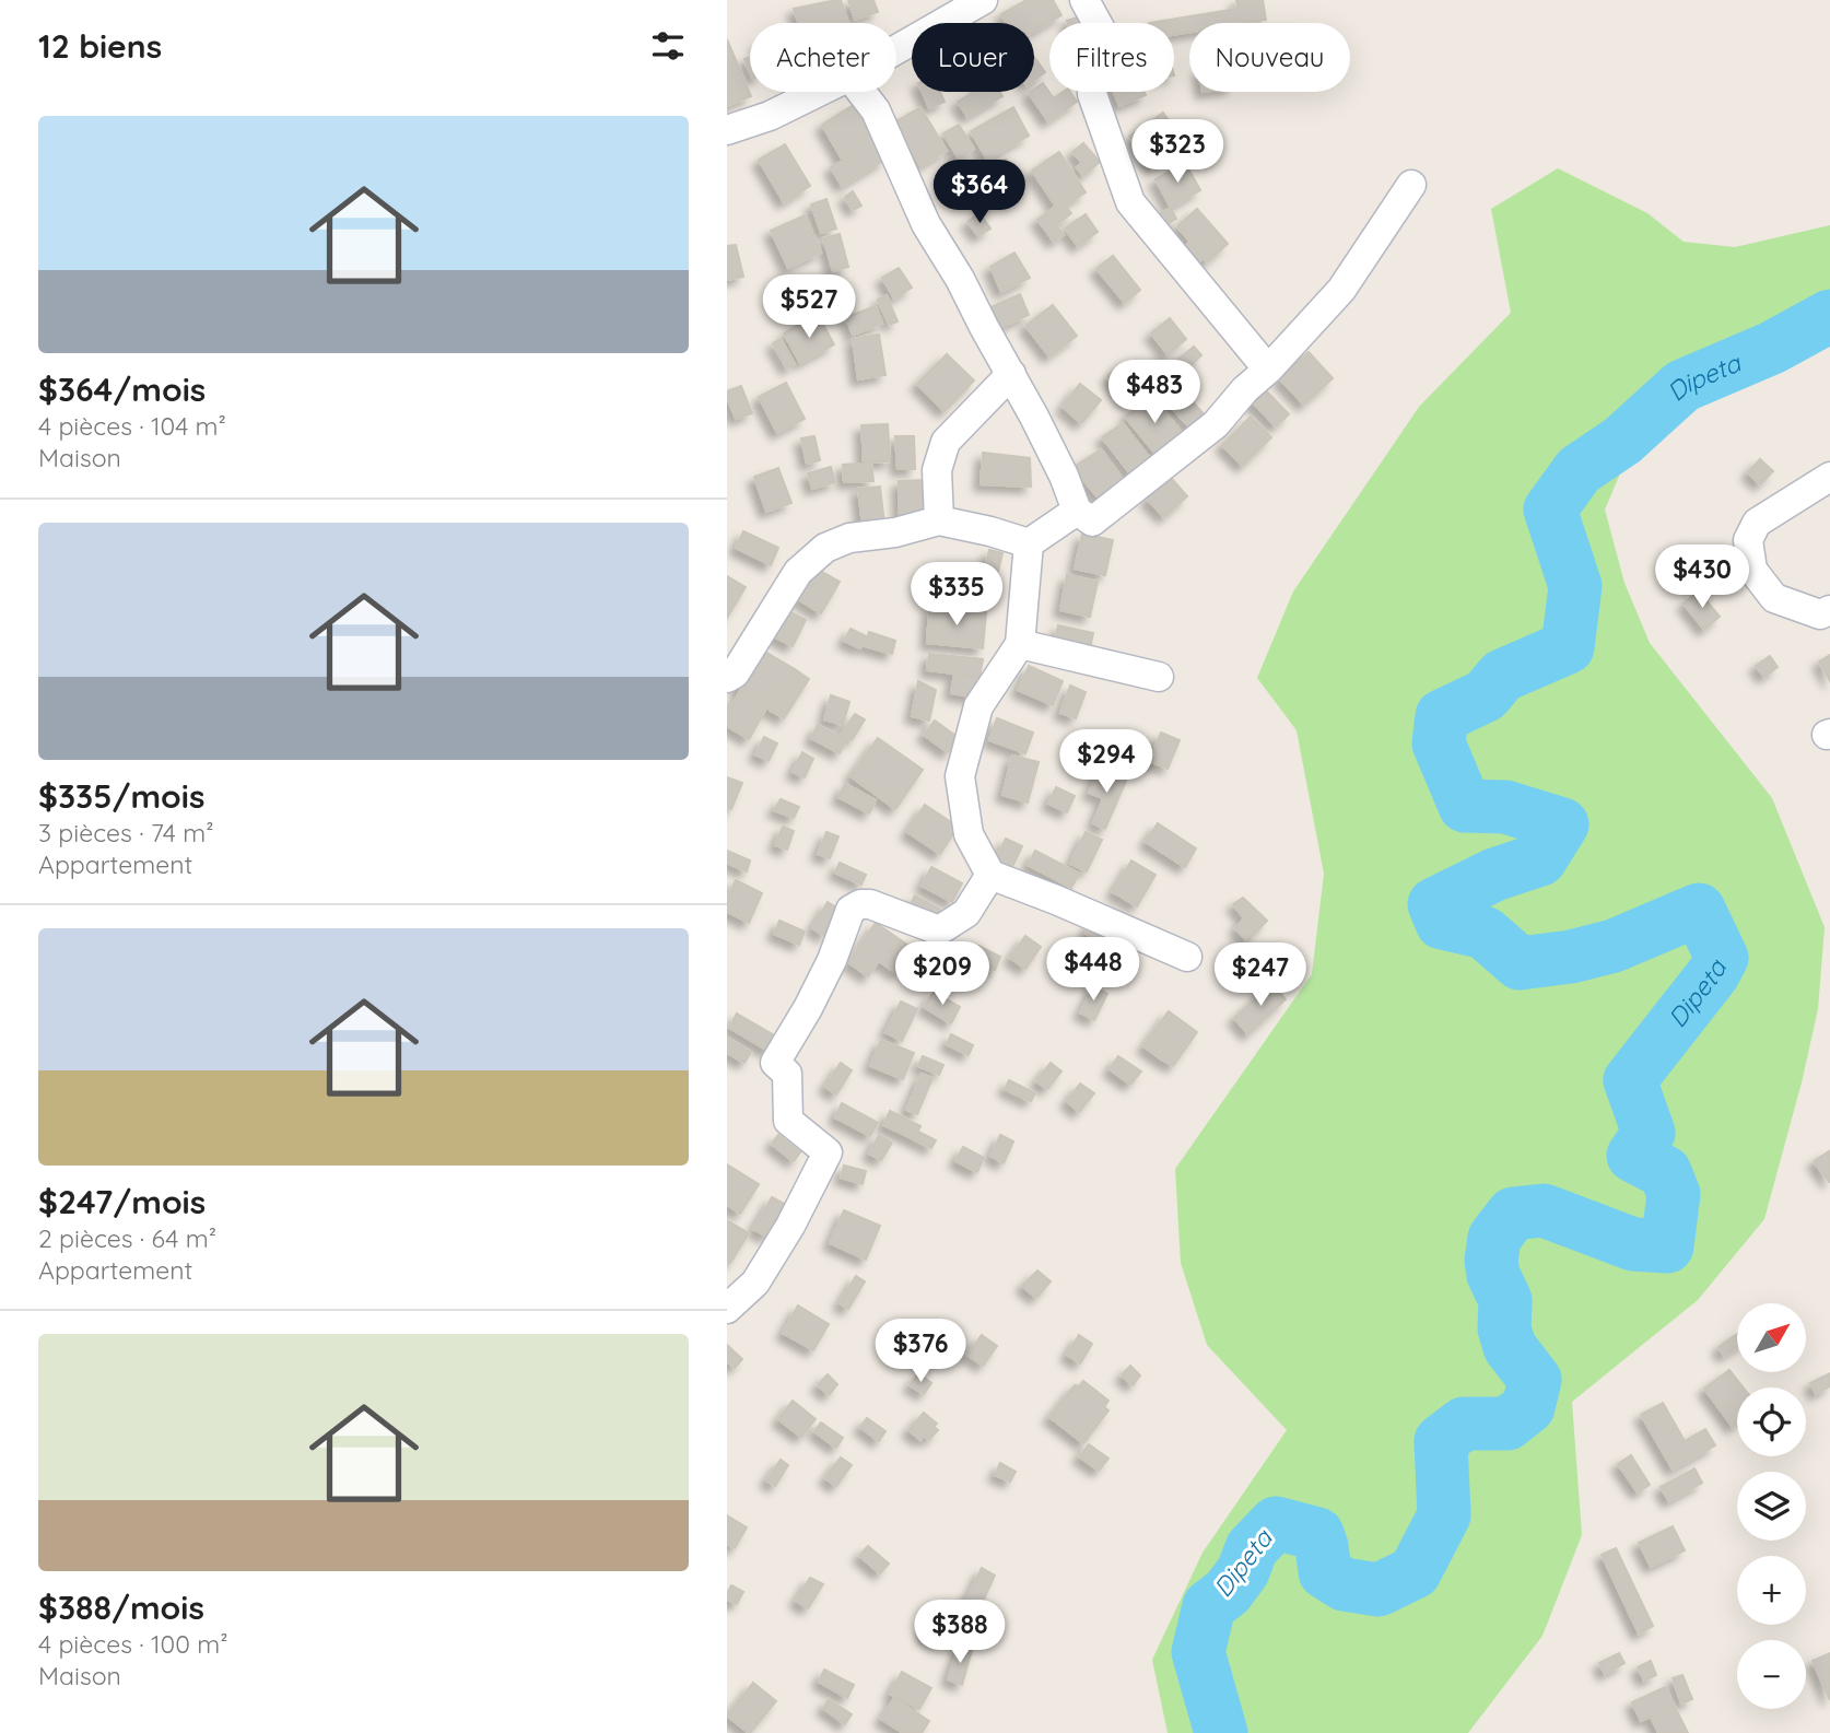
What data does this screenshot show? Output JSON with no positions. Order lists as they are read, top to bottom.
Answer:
{
  "water": ["Dipeta"],
  "north": "top right",
  "page": {
    "heading": "12 biens",
    "chip": [
      "Acheter",
      "Louer",
      "Filtres",
      "Nouveau"
    ],
    "list": [
      {
        "name": "$364/mois",
        "note": "4 pièces · 104 m² · Maison"
      },
      {
        "name": "$335/mois",
        "note": "3 pièces · 74 m² · Appartement"
      },
      {
        "name": "$247/mois",
        "note": "2 pièces · 64 m² · Appartement"
      },
      {
        "name": "$388/mois",
        "note": "4 pièces · 100 m² · Maison"
      }
    ],
    "price": [
      "$323",
      "$364",
      "$527",
      "$483",
      "$430",
      "$335",
      "$294",
      "$448",
      "$209",
      "$247",
      "$376",
      "$388"
    ],
    "map_buttons": ["+", "−"]
  }
}
